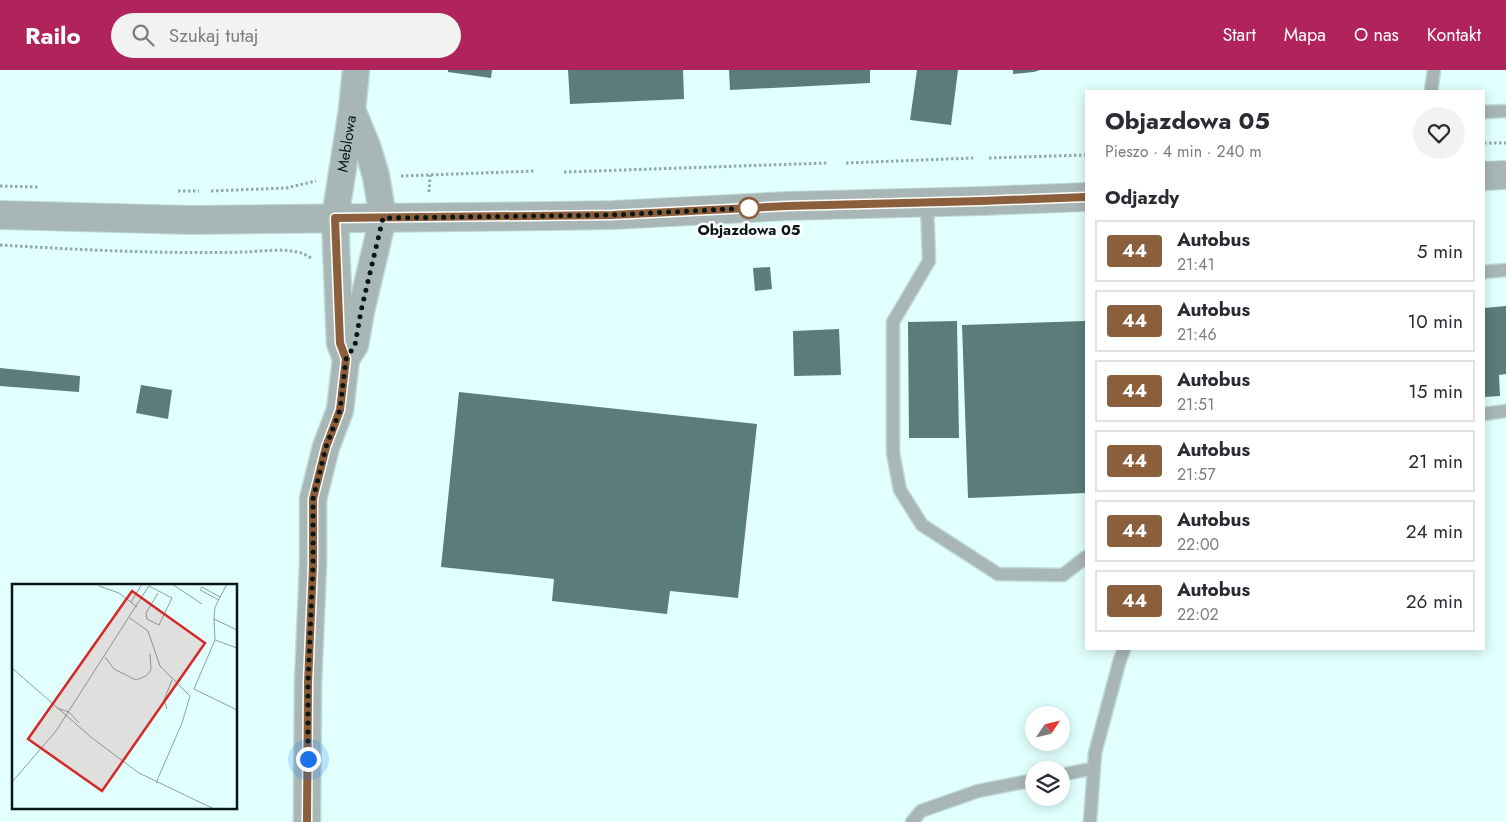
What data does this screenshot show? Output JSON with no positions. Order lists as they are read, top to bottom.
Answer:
{
  "streets": {
    "street": ["Meblowa"]
  },
  "places": ["Objazdowa 05"],
  "lines": ["bus line 44"],
  "north": "top right",
  "page": {
    "header": "Railo",
    "search": "Szukaj tutaj",
    "nav": [
      "Start",
      "Mapa",
      "O nas",
      "Kontakt"
    ],
    "heading": [
      ["Objazdowa 05", "Pieszo · 4 min · 240 m"],
      "Odjazdy"
    ],
    "list": [
      {
        "mark": "44",
        "name": "Autobus",
        "note": "21:41",
        "value": "5 min"
      },
      {
        "mark": "44",
        "name": "Autobus",
        "note": "21:46",
        "value": "10 min"
      },
      {
        "mark": "44",
        "name": "Autobus",
        "note": "21:51",
        "value": "15 min"
      },
      {
        "mark": "44",
        "name": "Autobus",
        "note": "21:57",
        "value": "21 min"
      },
      {
        "mark": "44",
        "name": "Autobus",
        "note": "22:00",
        "value": "24 min"
      },
      {
        "mark": "44",
        "name": "Autobus",
        "note": "22:02",
        "value": "26 min"
      }
    ]
  }
}
